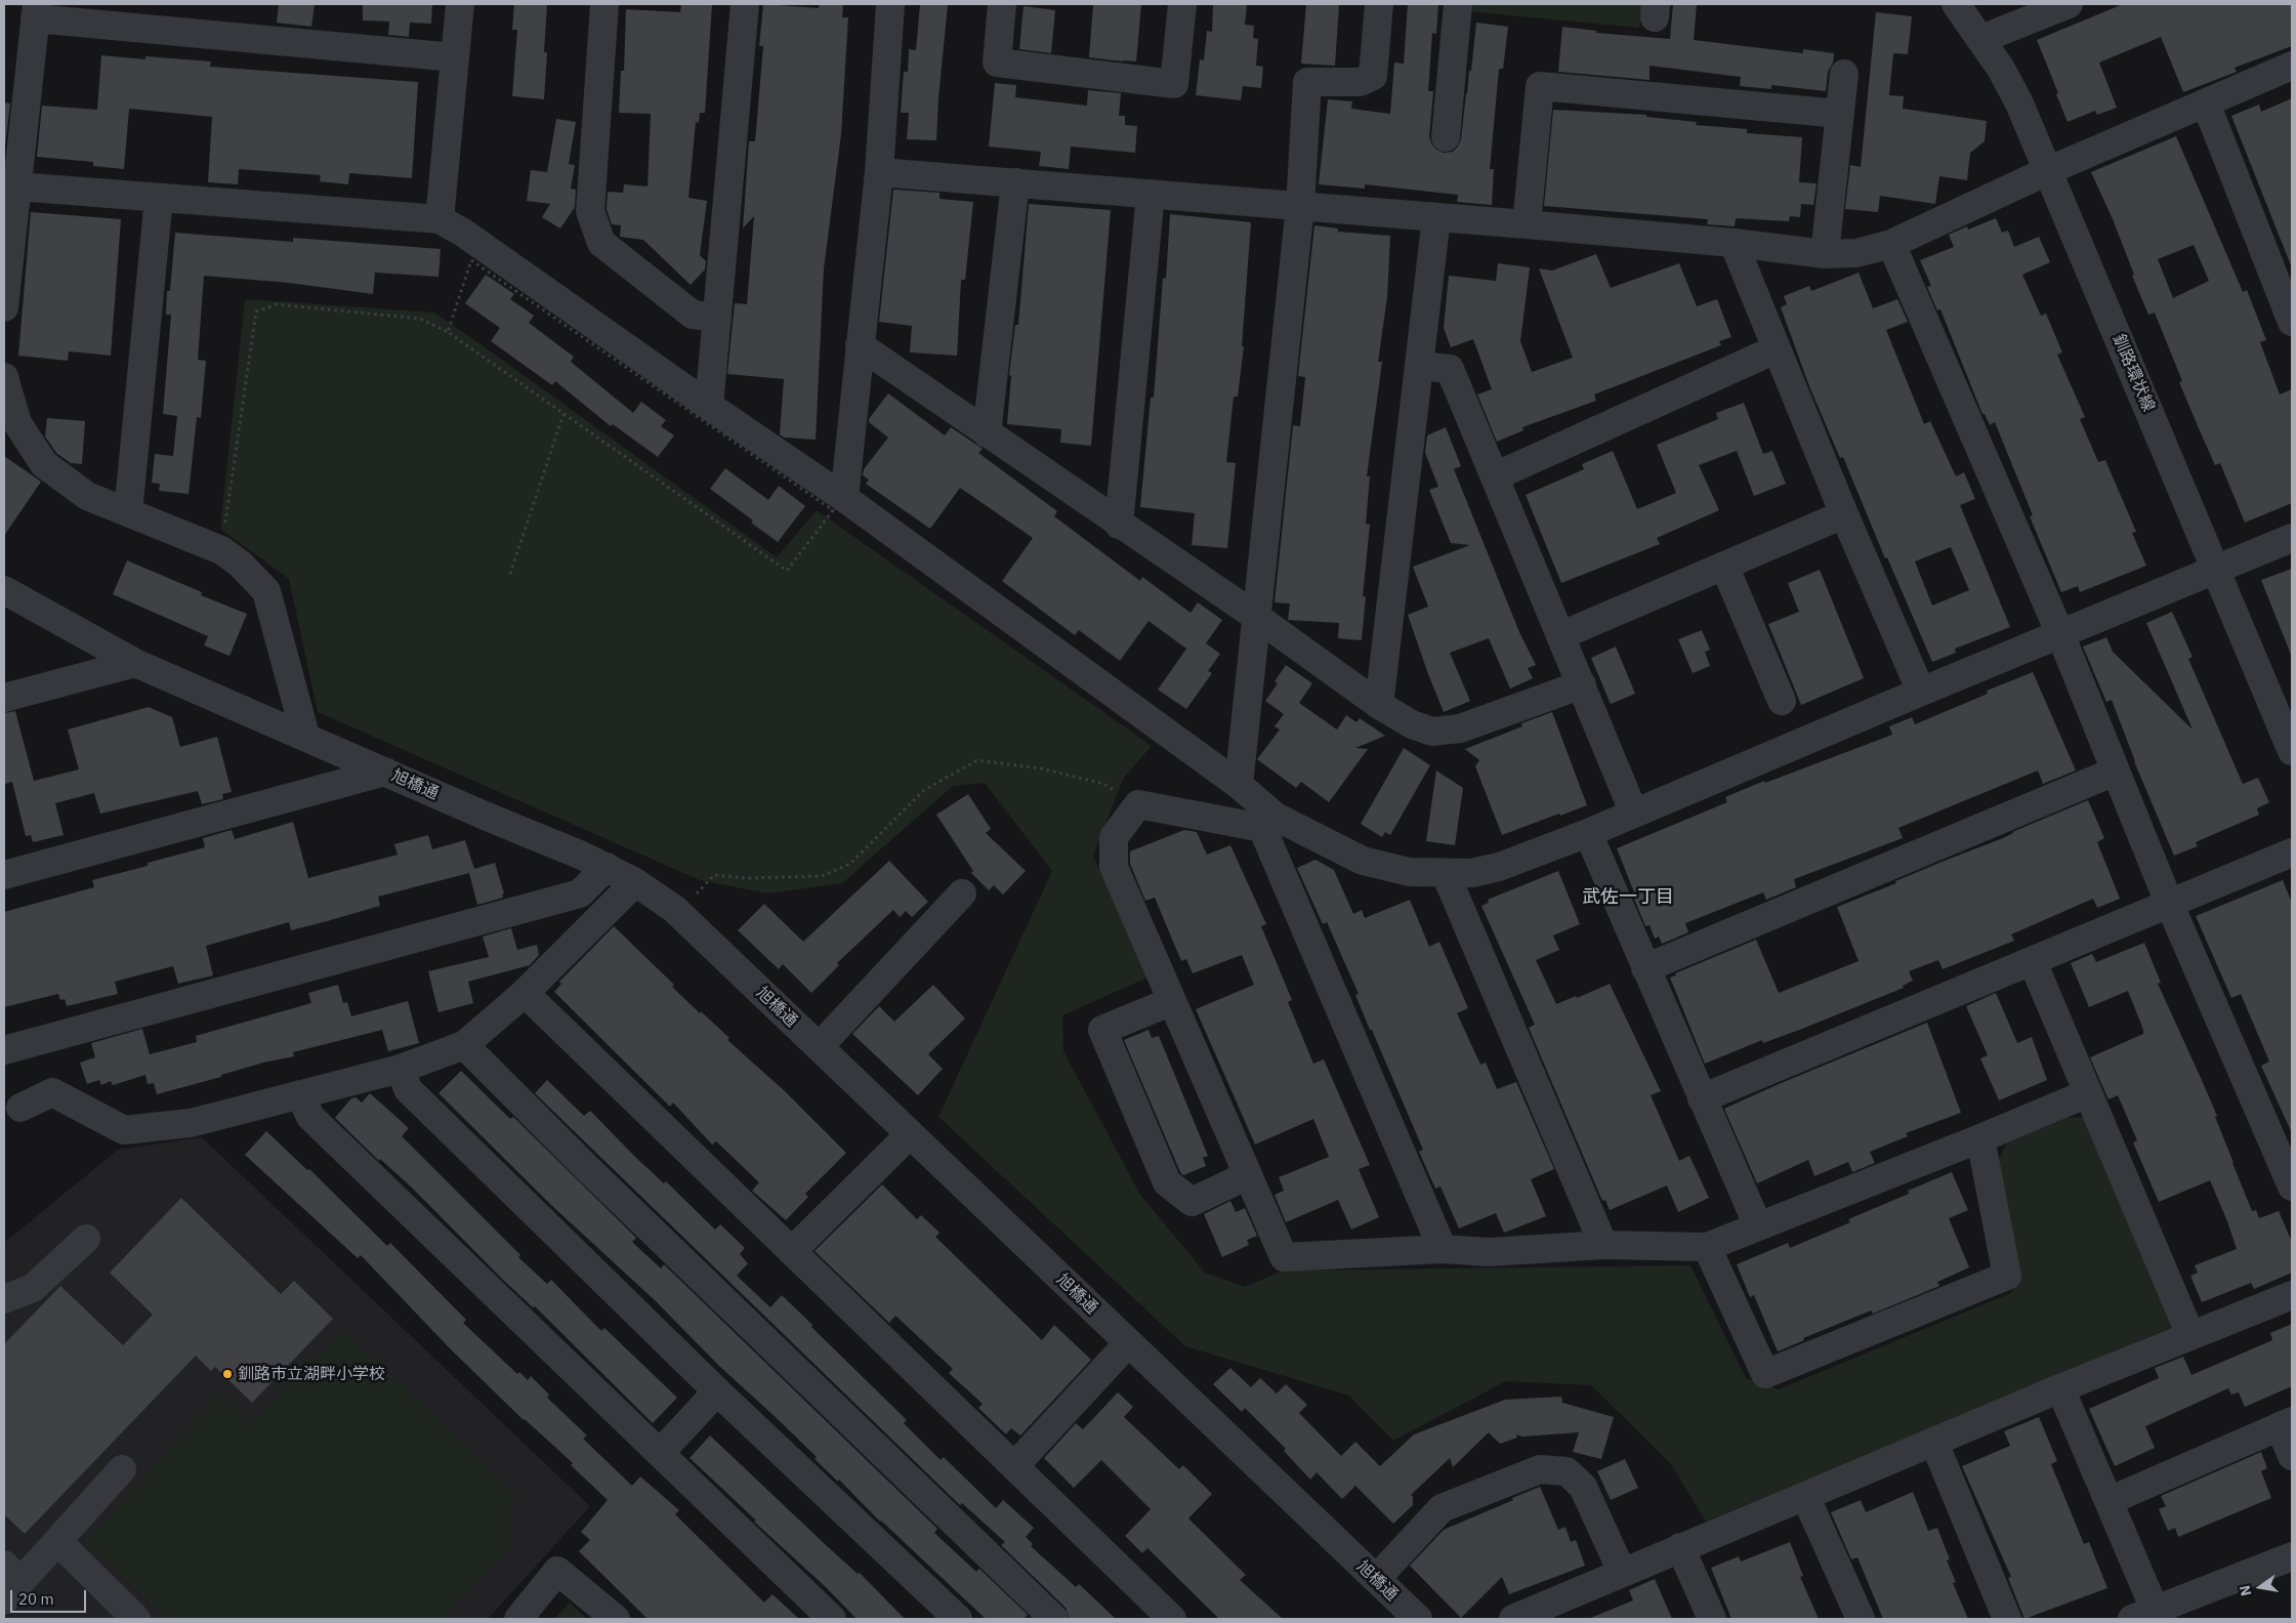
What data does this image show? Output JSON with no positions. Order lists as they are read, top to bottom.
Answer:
{
  "streets": {
    "street": ["釧路環状線", "旭橋通"]
  },
  "districts": ["武佐一丁目"],
  "places": ["釧路市立湖畔小学校"],
  "scale_bar": "20 m",
  "north": "left"
}
